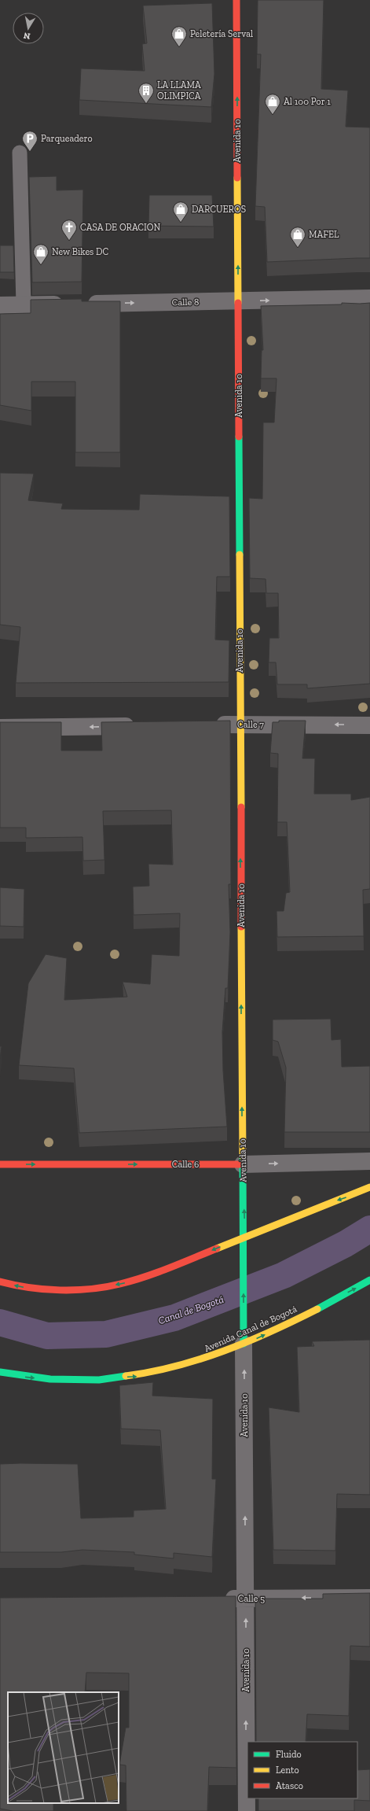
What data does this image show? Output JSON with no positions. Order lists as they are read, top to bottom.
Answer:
{
  "streets": {
    "street": [
      "Avenida 10",
      "Calle 8",
      "Calle 7",
      "Calle 6",
      "Avenida Canal de Bogotá",
      "Calle 5"
    ]
  },
  "crossings": [
    ["Avenida 10", "Calle 8"],
    ["Avenida 10", "Calle 7"],
    ["Avenida 10", "Calle 6"],
    ["Avenida 10", "Avenida Canal de Bogotá"],
    ["Avenida 10", "Calle 5"]
  ],
  "one_way": [
    "Avenida 10",
    "Calle 8",
    "Calle 7",
    "Avenida Canal de Bogotá",
    "Calle 5"
  ],
  "water": ["Canal de Bogotá"],
  "places": {
    "shop": [
      "Peletería Serval",
      "Al 100 Por 1",
      "DARCUEROS",
      "MAFEL",
      "New Bikes DC"
    ],
    "building": ["LA LLAMA OLIMPICA"],
    "parking": ["Parqueadero"],
    "church": ["CASA DE ORACION"]
  },
  "legend": ["Fluido", "Lento", "Atasco"],
  "north": "bottom"
}
